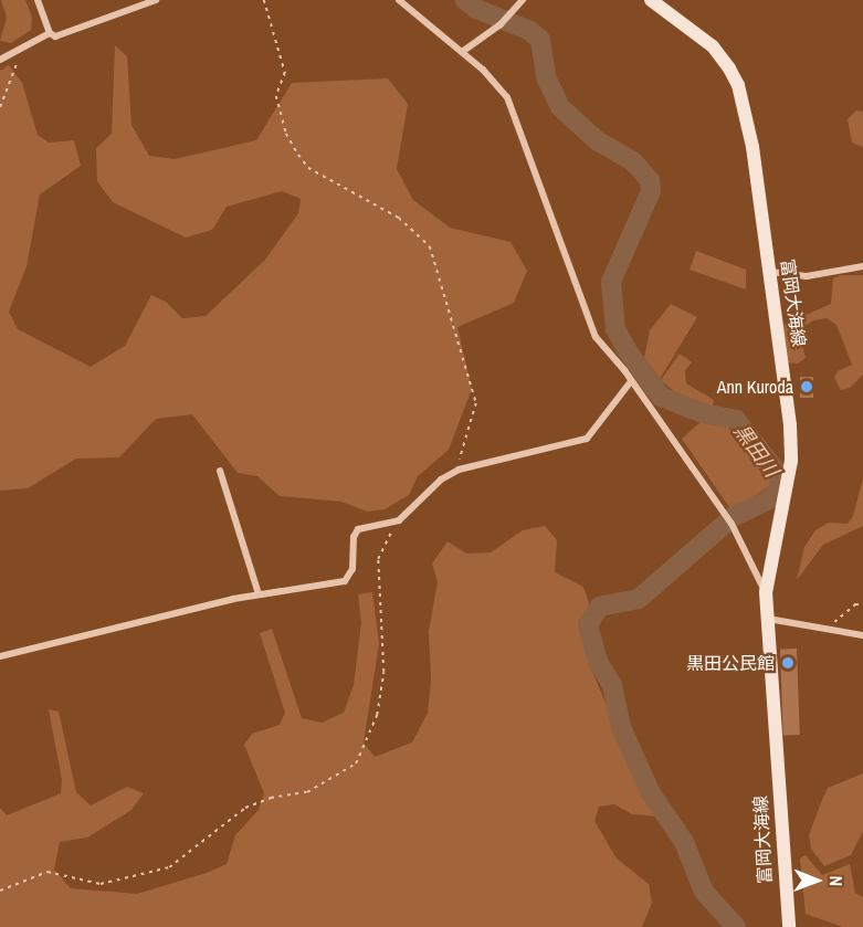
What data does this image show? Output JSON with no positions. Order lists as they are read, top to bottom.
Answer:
{
  "streets": {
    "main road": ["富岡大海線"]
  },
  "water": ["黒田川"],
  "places": ["Ann Kuroda", "黒田公民館"],
  "north": "right"
}
